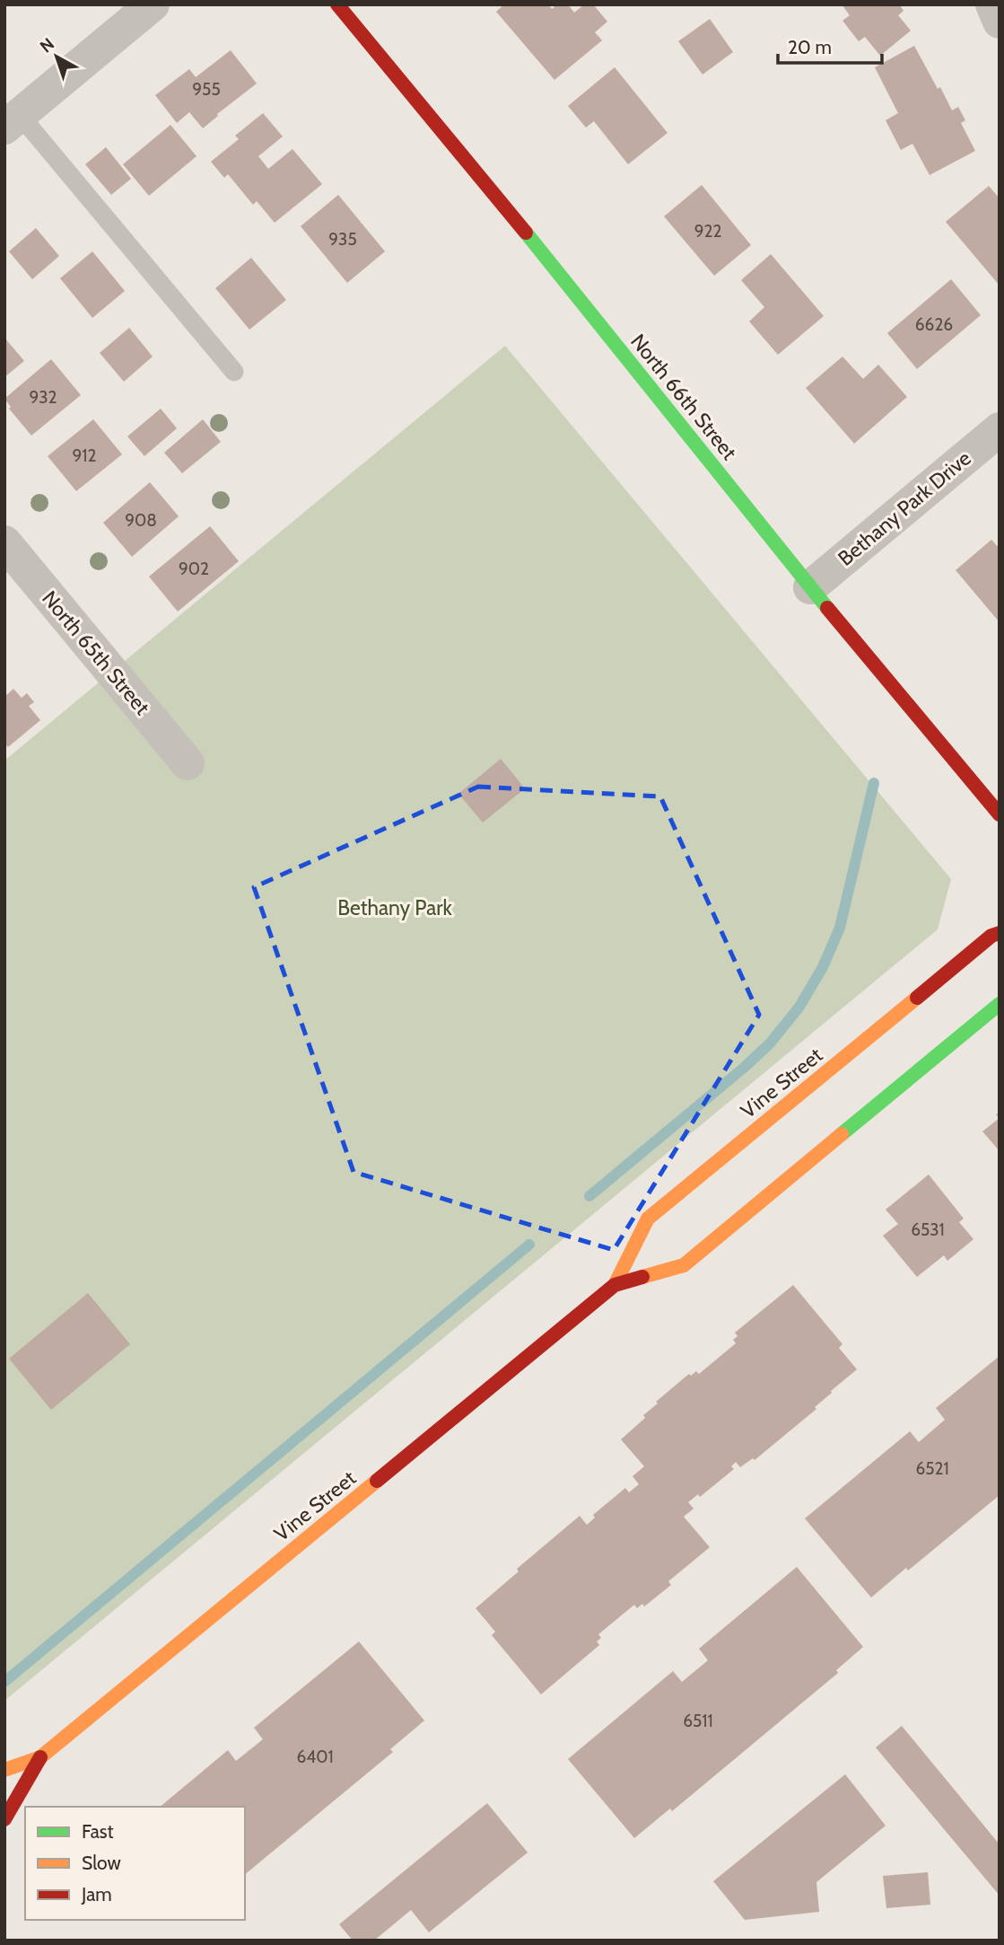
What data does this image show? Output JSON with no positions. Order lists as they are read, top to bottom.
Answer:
{
  "streets": {
    "main road": ["North 66th Street", "Vine Street"],
    "street": ["Bethany Park Drive", "North 65th Street"]
  },
  "crossings": [
    ["North 66th Street", "Bethany Park Drive"]
  ],
  "parks": ["Bethany Park"],
  "house_numbers": [
    "955",
    "922",
    "935",
    "6626",
    "932",
    "912",
    "908",
    "902",
    "6531",
    "6521",
    "6511",
    "6401"
  ],
  "legend": ["Fast", "Slow", "Jam"],
  "scale_bar": "20 m",
  "north": "top left"
}
